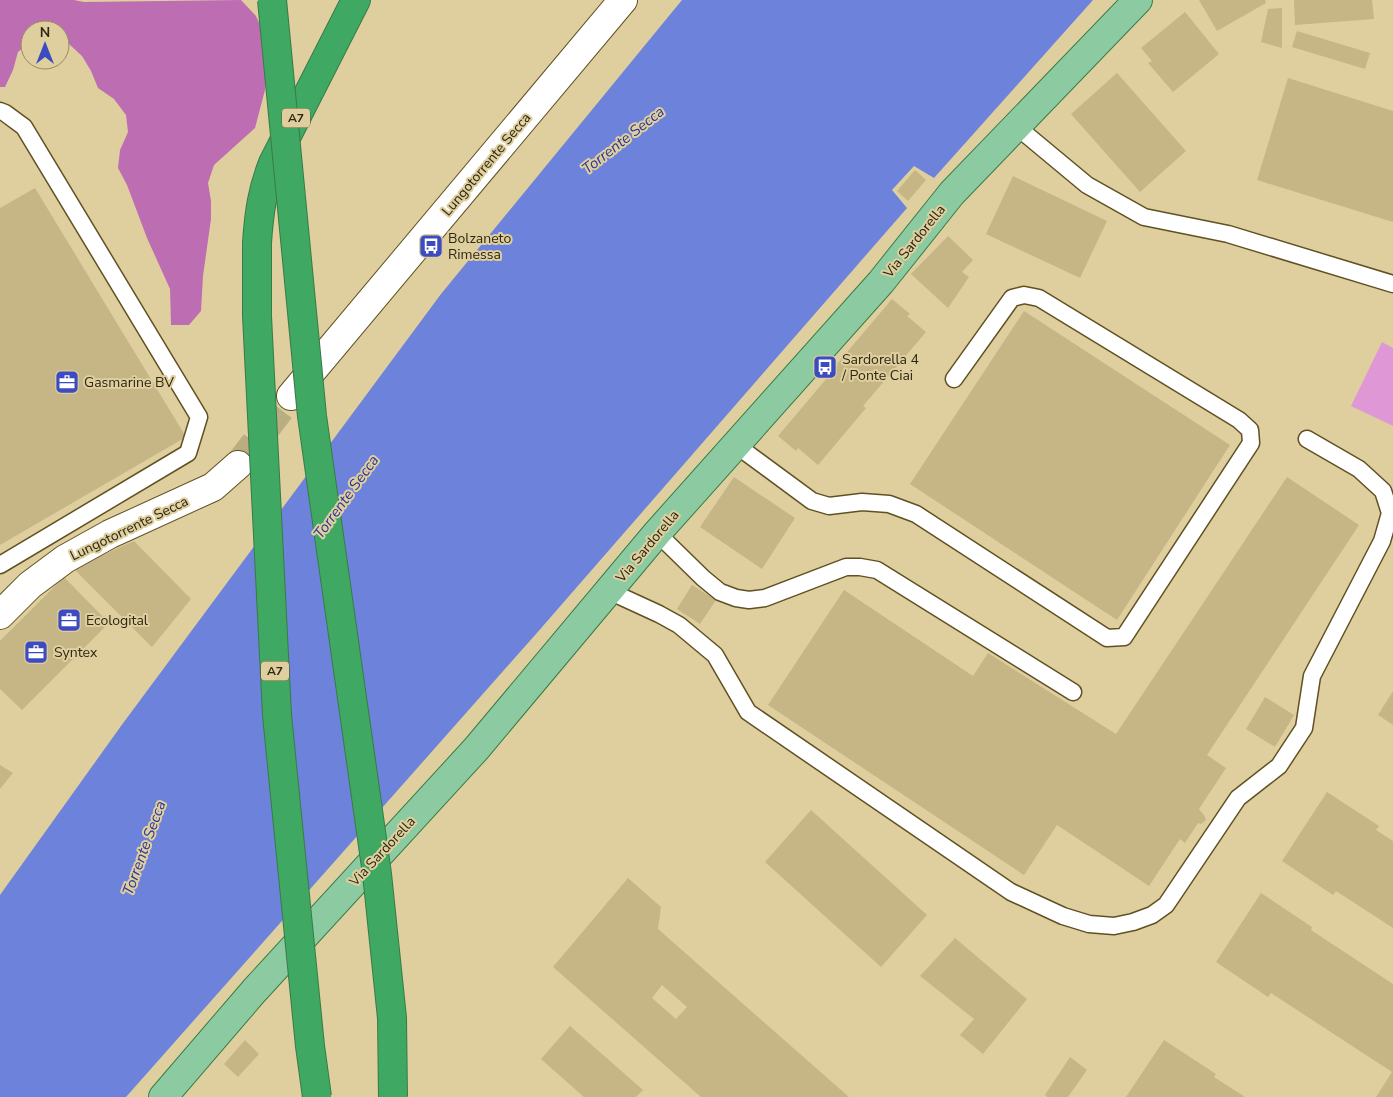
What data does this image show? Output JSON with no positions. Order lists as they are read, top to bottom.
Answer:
{
  "streets": {
    "highway": ["A7"],
    "main road": ["Lungotorrente Secca", "Via Sardorella"]
  },
  "water": ["Torrente Secca"],
  "places": {
    "bus stop": ["Bolzaneto Rimessa", "Sardorella 4 / Ponte Ciai"],
    "office": ["Gasmarine BV", "Ecologital", "Syntex"]
  },
  "north": "top"
}
